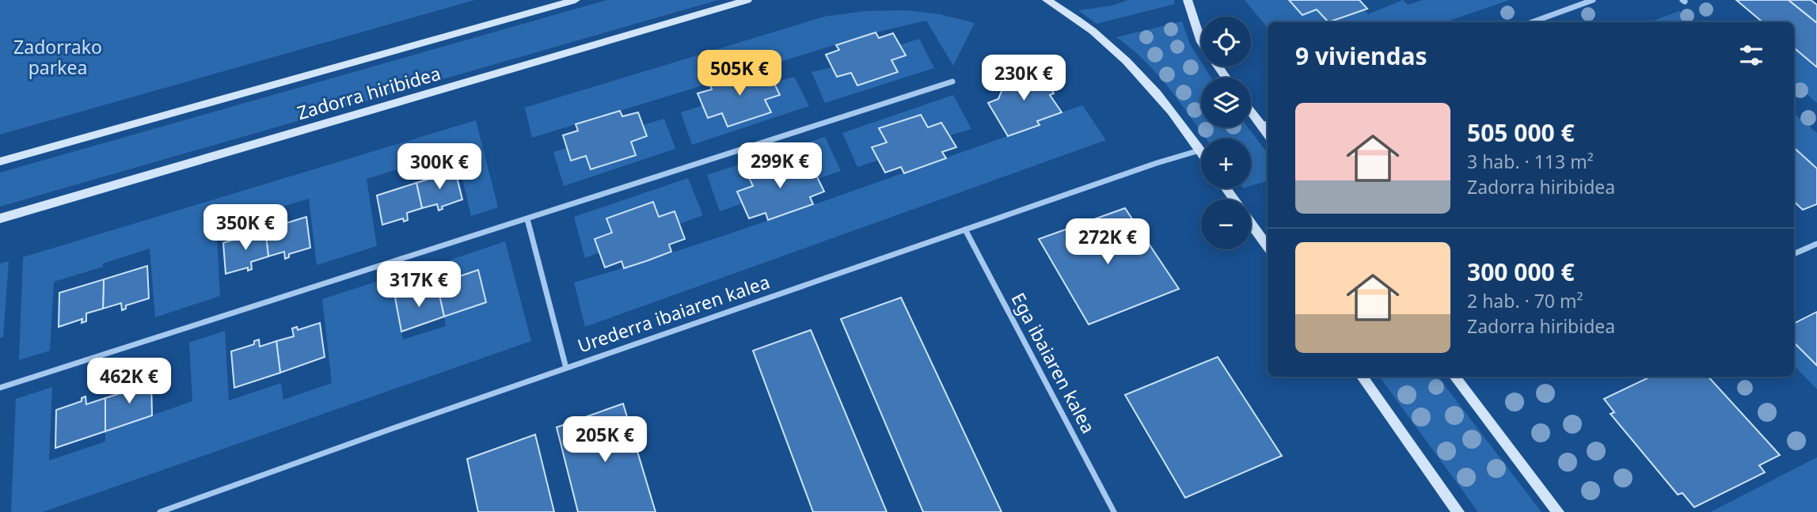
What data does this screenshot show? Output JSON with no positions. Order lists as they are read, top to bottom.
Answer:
{
  "streets": {
    "street": ["Zadorra hiribidea", "Urederra ibaiaren kalea", "Ega ibaiaren kalea"]
  },
  "crossings": [
    ["Urederra ibaiaren kalea", "Ega ibaiaren kalea"]
  ],
  "parks": ["Zadorrako parkea"],
  "page": {
    "map_buttons": ["+", "−"],
    "heading": "9 viviendas",
    "price": [
      "505K €",
      "230K €",
      "299K €",
      "300K €",
      "350K €",
      "272K €",
      "317K €",
      "462K €",
      "205K €"
    ],
    "list": [
      {
        "name": "505 000 €",
        "note": "3 hab. · 113 m² · Zadorra hiribidea"
      },
      {
        "name": "300 000 €",
        "note": "2 hab. · 70 m² · Zadorra hiribidea"
      }
    ]
  }
}
